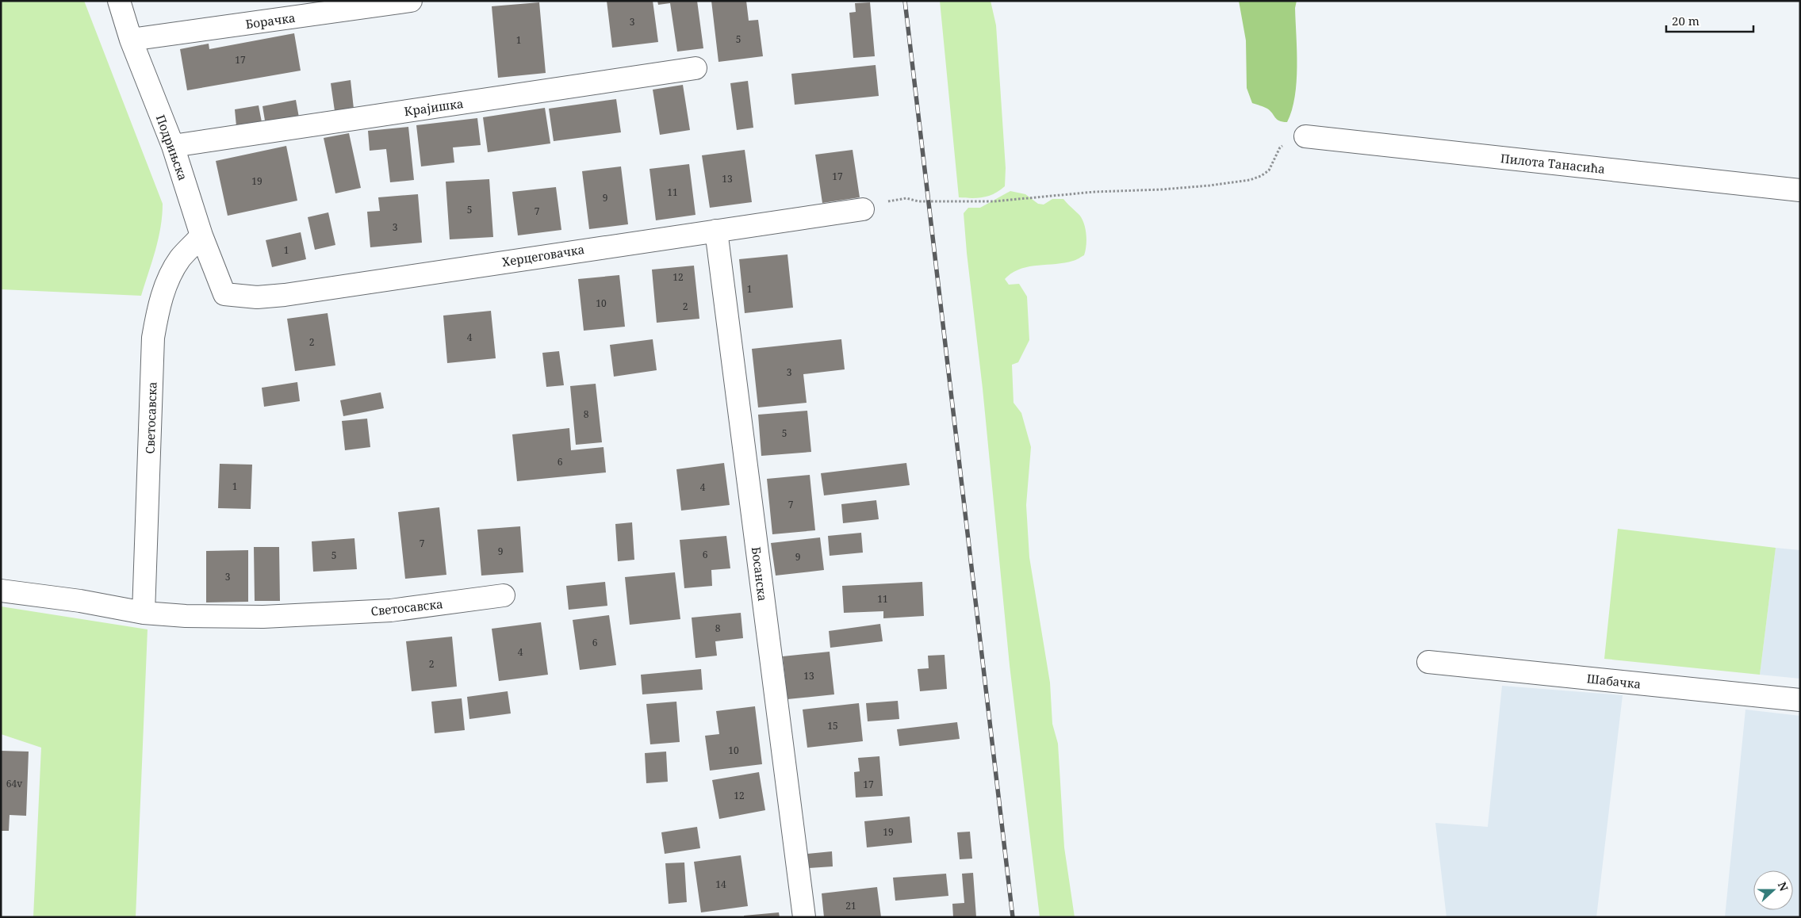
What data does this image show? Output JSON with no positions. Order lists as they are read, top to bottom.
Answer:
{
  "streets": {
    "street": [
      "Борачка",
      "Крајишка",
      "Подрињска",
      "Пилота Танасића",
      "Херцеговачка",
      "Светосавска",
      "Босанска",
      "Шабачка"
    ]
  },
  "crossings": [
    ["Борачка", "Подрињска"],
    ["Крајишка", "Подрињска"],
    ["Подрињска", "Херцеговачка"],
    ["Подрињска", "Светосавска"],
    ["Херцеговачка", "Босанска"]
  ],
  "house_numbers": [
    "3",
    "5",
    "1",
    "17",
    "17",
    "13",
    "19",
    "11",
    "9",
    "5",
    "7",
    "3",
    "1",
    "12",
    "1",
    "10",
    "2",
    "4",
    "2",
    "3",
    "8",
    "5",
    "6",
    "1",
    "4",
    "7",
    "7",
    "9",
    "6",
    "5",
    "9",
    "3",
    "11",
    "8",
    "6",
    "4",
    "2",
    "13",
    "15",
    "10",
    "64v",
    "17",
    "12",
    "19",
    "14",
    "21"
  ],
  "scale_bar": "20 m",
  "north": "right"
}
